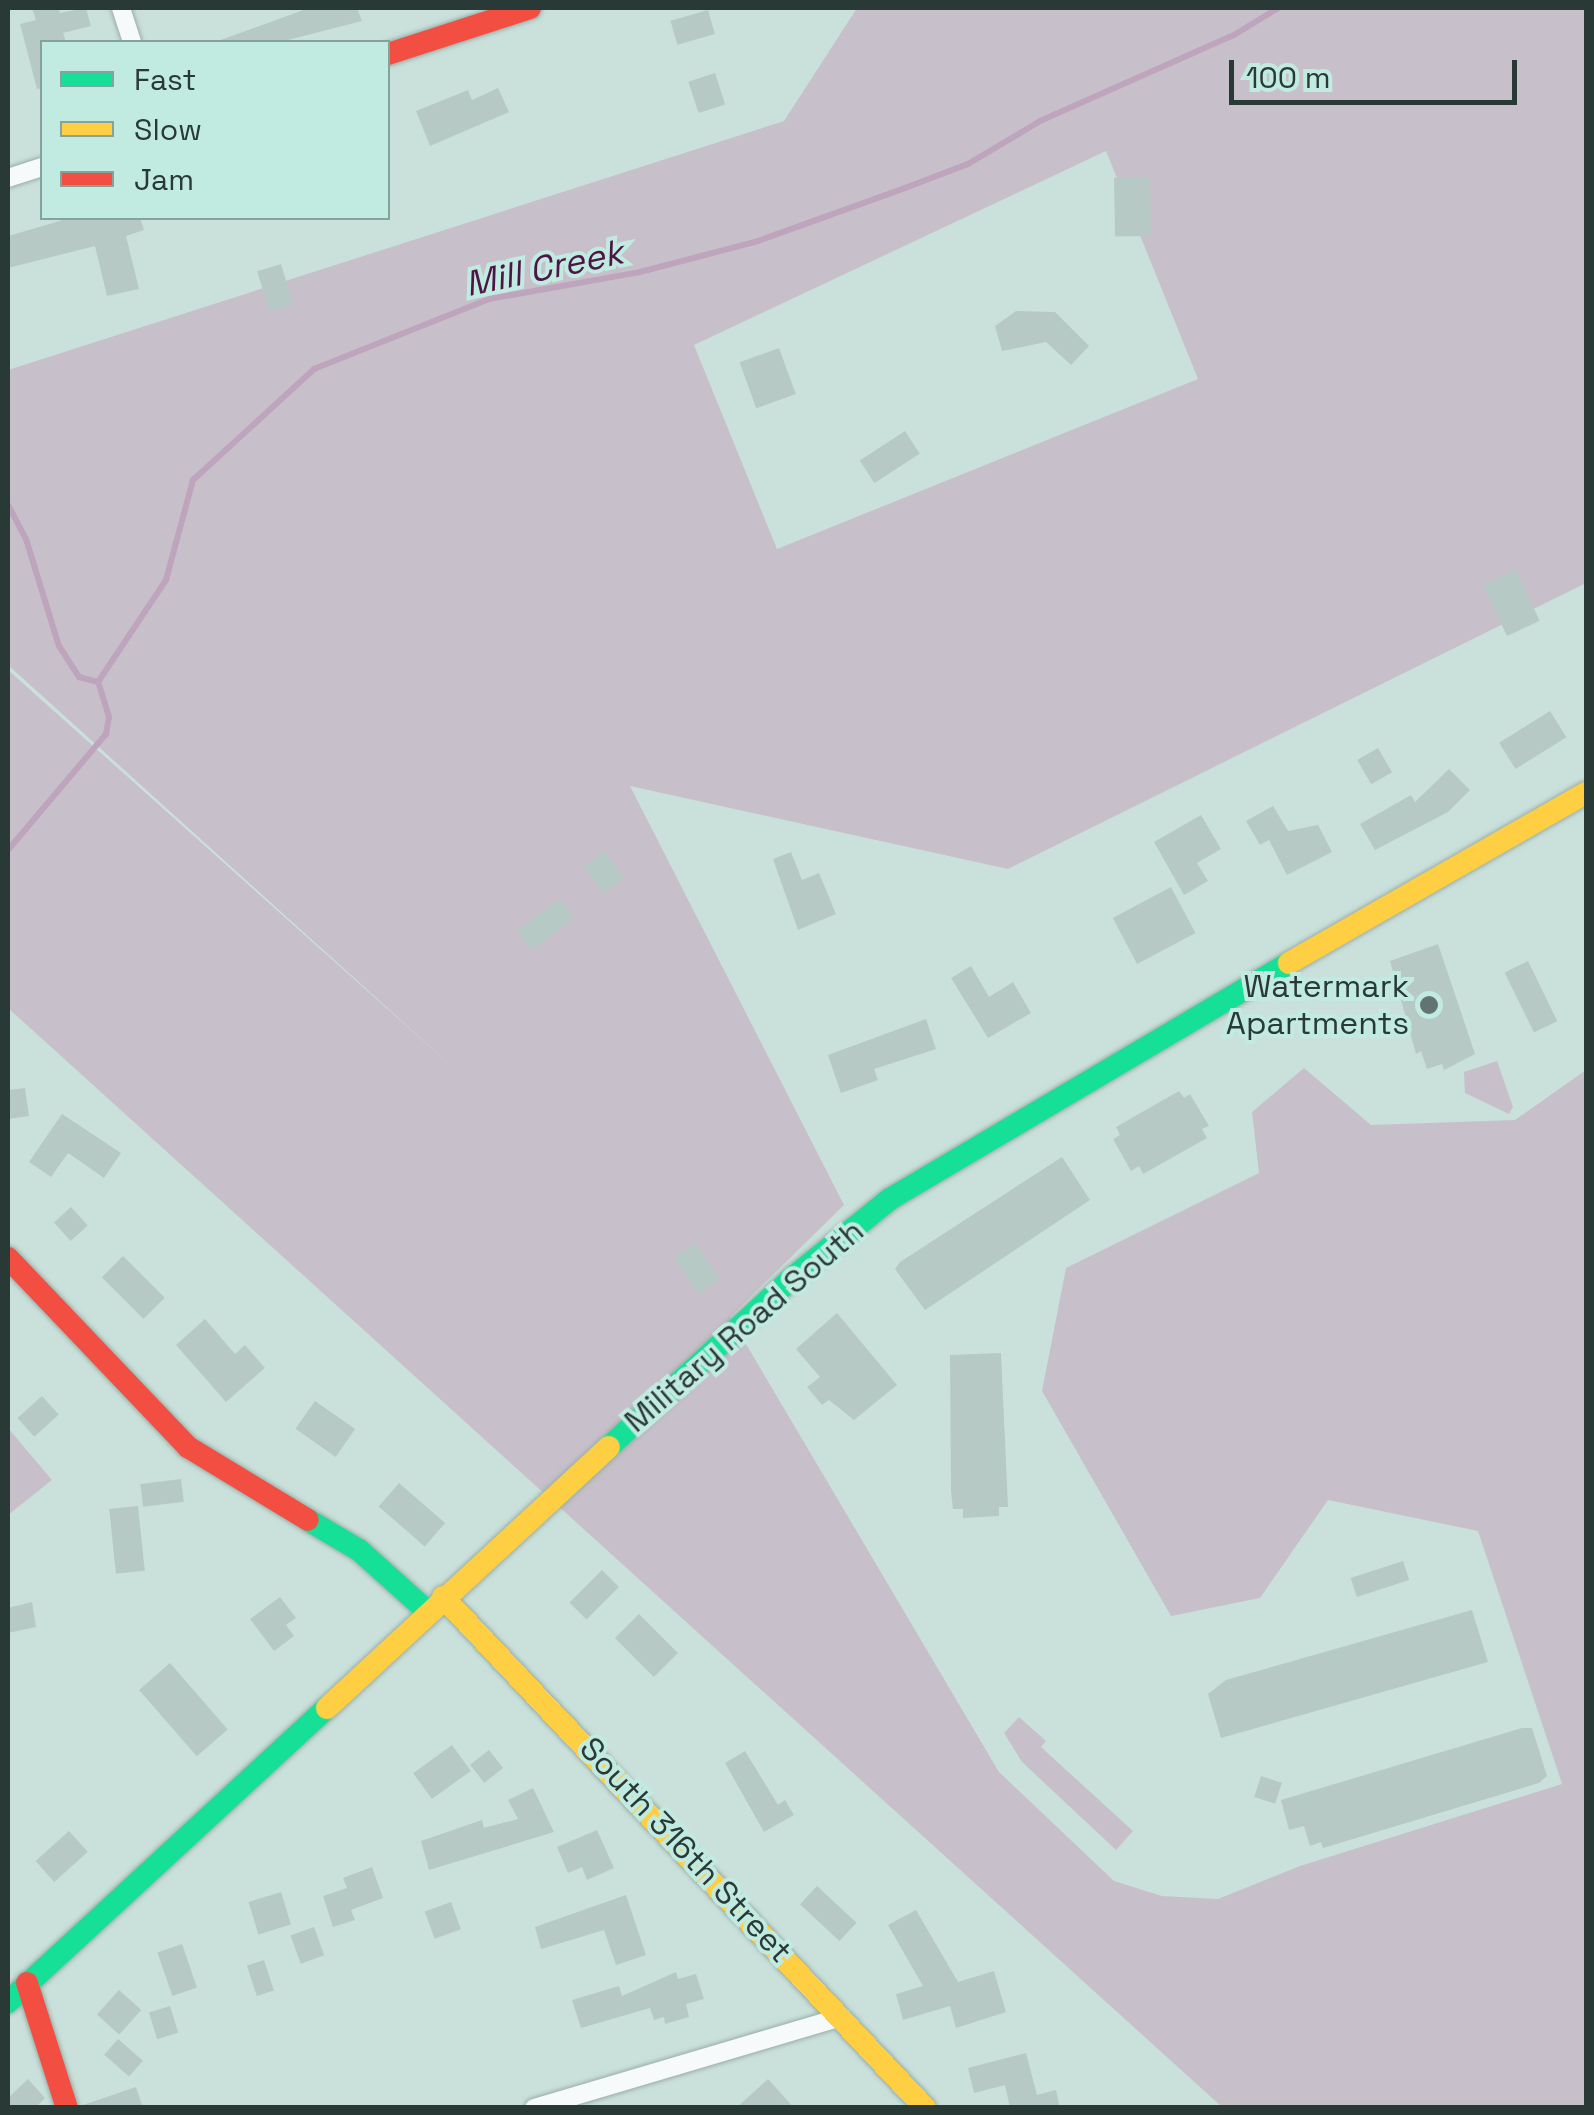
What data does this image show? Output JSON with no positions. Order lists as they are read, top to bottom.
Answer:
{
  "streets": {
    "main road": ["Military Road South", "South 316th Street"]
  },
  "crossings": [
    ["Military Road South", "South 316th Street"]
  ],
  "water": ["Mill Creek"],
  "places": ["Watermark Apartments"],
  "legend": ["Fast", "Slow", "Jam"],
  "scale_bar": "100 m"
}
